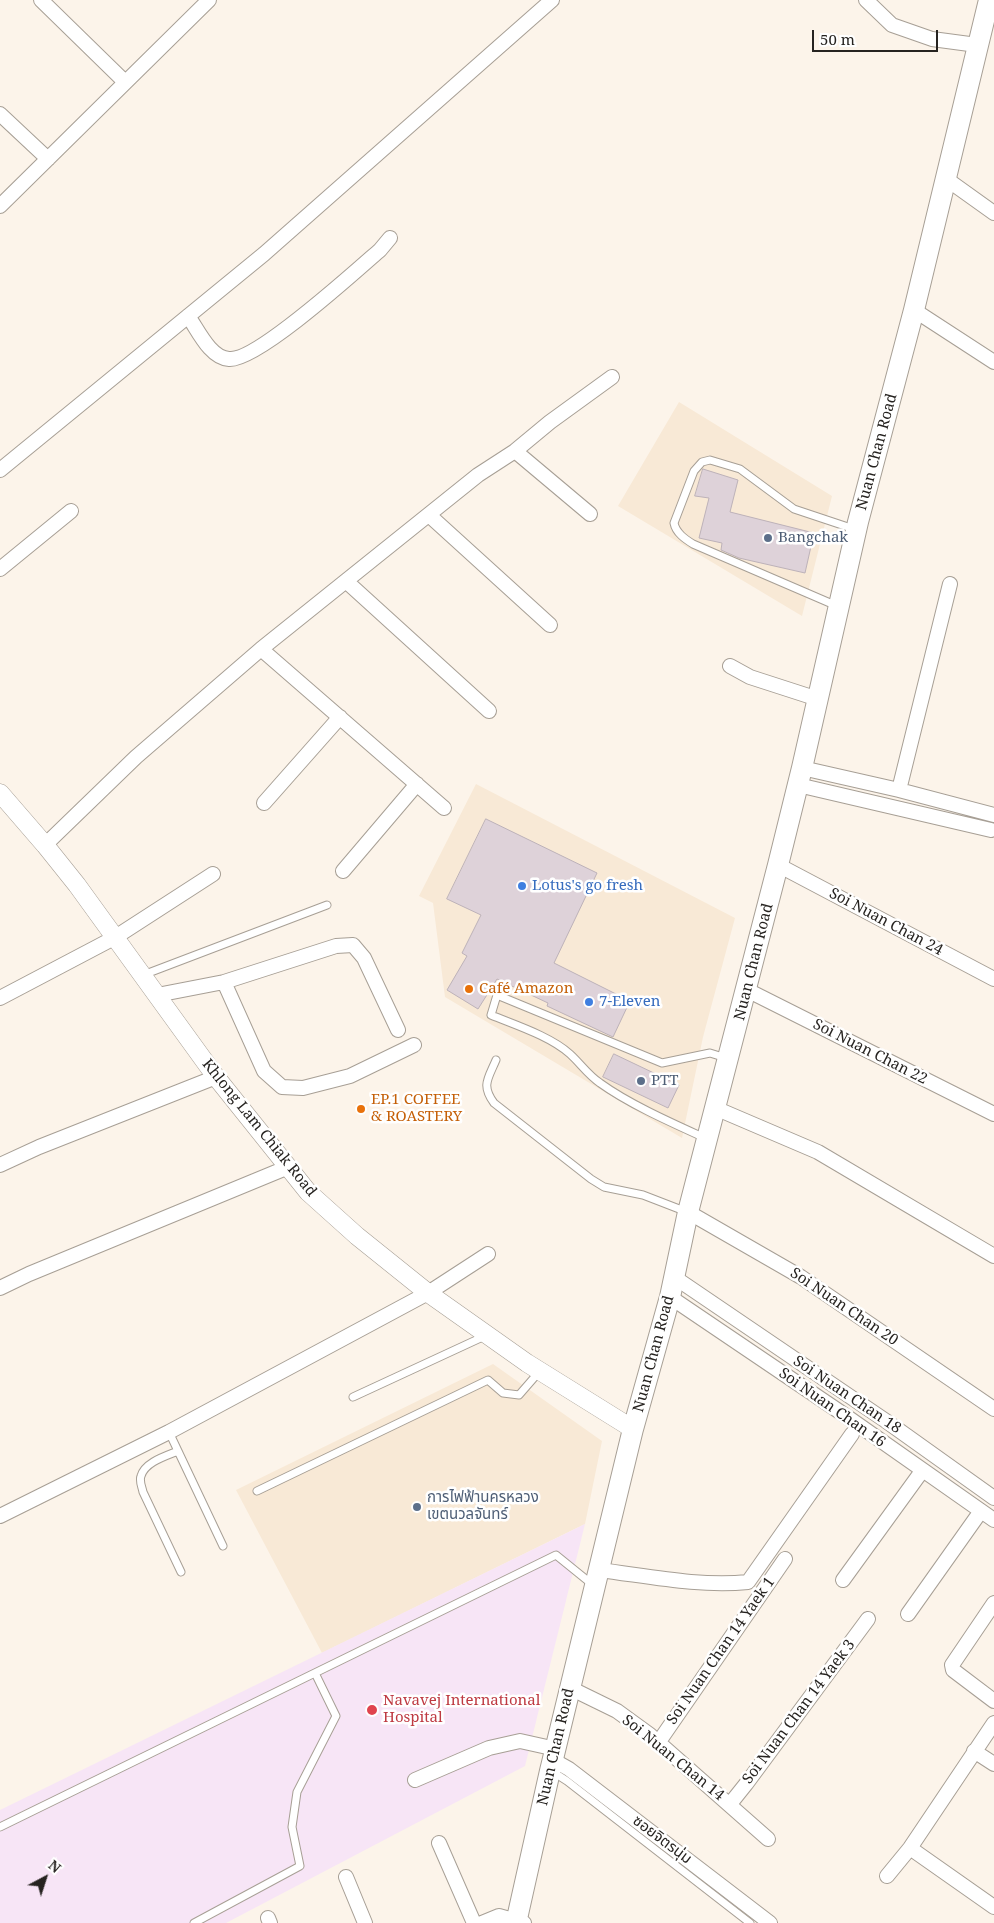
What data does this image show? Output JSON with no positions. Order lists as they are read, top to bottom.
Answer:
{
  "streets": {
    "main road": ["Nuan Chan Road"],
    "street": [
      "Soi Nuan Chan 24",
      "Soi Nuan Chan 22",
      "Khlong Lam Chiak Road",
      "Soi Nuan Chan 20",
      "Soi Nuan Chan 18",
      "Soi Nuan Chan 16",
      "Soi Nuan Chan 14 Yaek 1",
      "Soi Nuan Chan 14 Yaek 3",
      "Soi Nuan Chan 14",
      "ซอยจิตรนุ่ม"
    ]
  },
  "crossings": [
    ["Nuan Chan Road", "Soi Nuan Chan 24"],
    ["Nuan Chan Road", "Soi Nuan Chan 22"],
    ["Nuan Chan Road", "Khlong Lam Chiak Road"],
    ["Nuan Chan Road", "Soi Nuan Chan 20"],
    ["Nuan Chan Road", "Soi Nuan Chan 18"],
    ["Nuan Chan Road", "Soi Nuan Chan 16"],
    ["Nuan Chan Road", "Soi Nuan Chan 14"],
    ["Nuan Chan Road", "ซอยจิตรนุ่ม"],
    ["Soi Nuan Chan 14 Yaek 1", "Soi Nuan Chan 14"],
    ["Soi Nuan Chan 14 Yaek 3", "Soi Nuan Chan 14"]
  ],
  "places": [
    "Bangchak",
    "Lotus's go fresh",
    "Café Amazon",
    "7-Eleven",
    "PTT",
    "EP.1 COFFEE & ROASTERY",
    "การไฟฟ้านครหลวง เขตนวลจันทร์",
    "Navavej International Hospital"
  ],
  "scale_bar": "50 m",
  "north": "top right"
}
